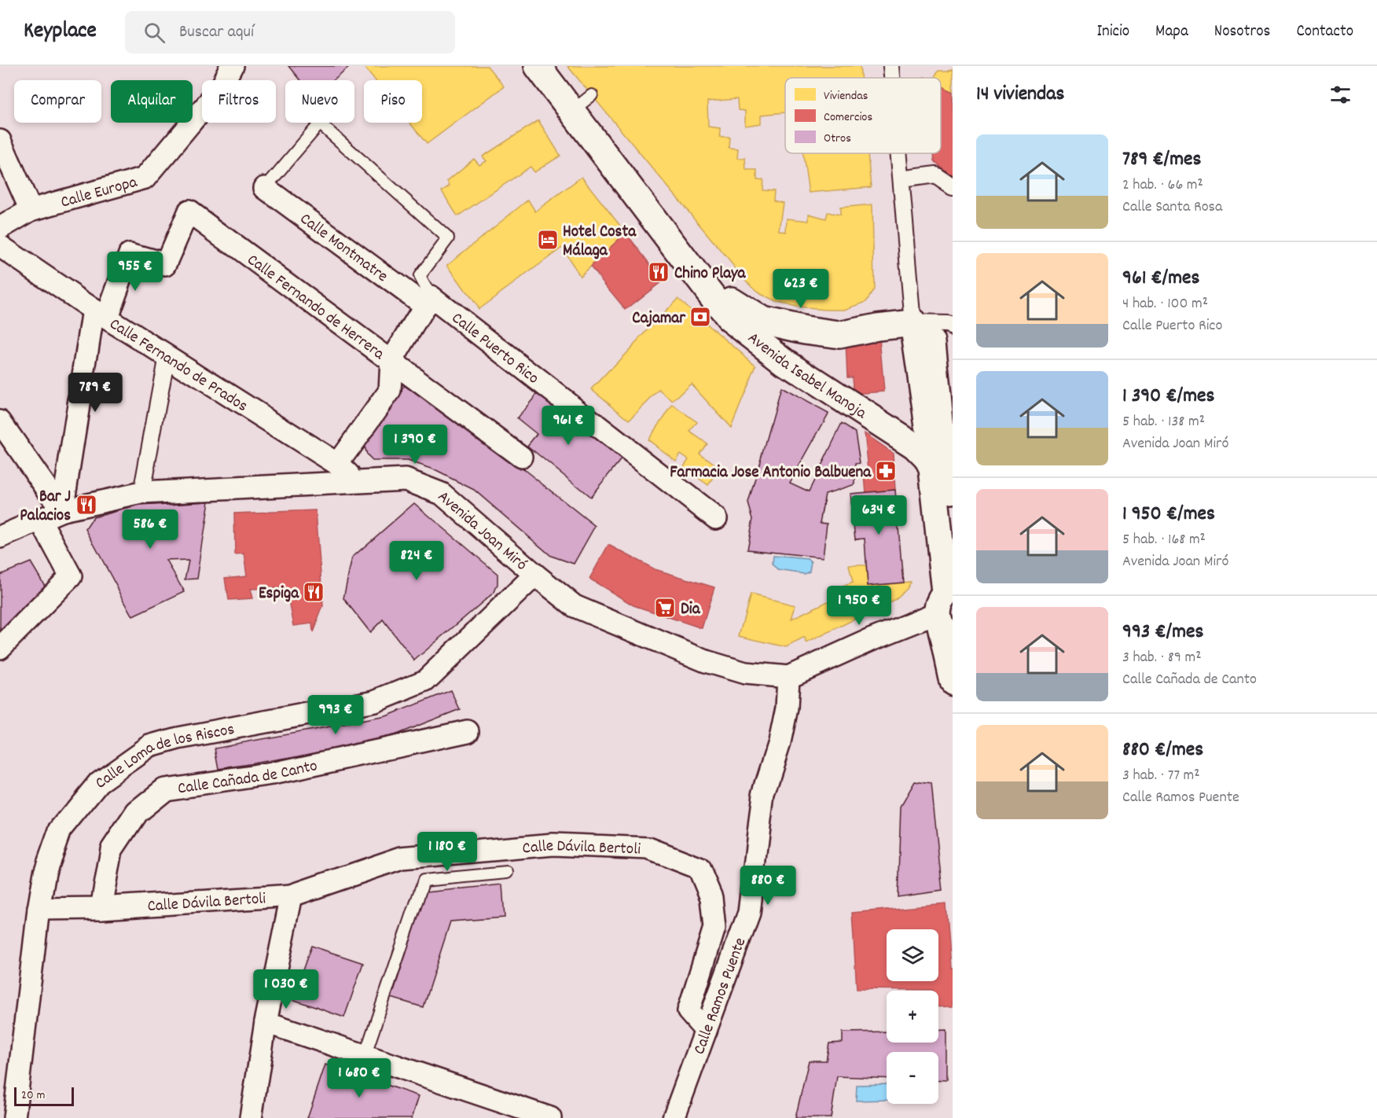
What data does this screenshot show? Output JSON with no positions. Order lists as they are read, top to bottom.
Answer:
{
  "streets": {
    "main road": ["Avenida Isabel Manoja"],
    "street": [
      "Calle Europa",
      "Calle Montmatre",
      "Calle Fernando de Herrera",
      "Calle Puerto Rico",
      "Calle Fernando de Prados",
      "Avenida Joan Miró",
      "Calle Loma de los Riscos",
      "Calle Cañada de Canto",
      "Calle Dávila Bertoli",
      "Calle Ramos Puente"
    ]
  },
  "crossings": [
    ["Calle Montmatre", "Calle Puerto Rico"],
    ["Calle Fernando de Herrera", "Calle Fernando de Prados"],
    ["Calle Fernando de Prados", "Avenida Joan Miró"],
    ["Avenida Joan Miró", "Calle Loma de los Riscos"],
    ["Avenida Joan Miró", "Calle Ramos Puente"],
    ["Calle Loma de los Riscos", "Calle Dávila Bertoli"],
    ["Calle Cañada de Canto", "Calle Dávila Bertoli"],
    ["Calle Dávila Bertoli", "Calle Ramos Puente"]
  ],
  "places": {
    "hotel": ["Hotel Costa Málaga"],
    "restaurant": ["Chino Playa", "Bar J Palacios", "Espiga"],
    "bank": ["Cajamar"],
    "pharmacy": ["Farmacia Jose Antonio Balbuena"],
    "supermarket": ["Dia"]
  },
  "legend": ["Viviendas", "Comercios", "Otros"],
  "scale_bar": "20 m",
  "page": {
    "header": "Keyplace",
    "search": "Buscar aquí",
    "nav": [
      "Inicio",
      "Mapa",
      "Nosotros",
      "Contacto"
    ],
    "heading": "14 viviendas",
    "chip": [
      "Comprar",
      "Alquilar",
      "Filtros",
      "Nuevo",
      "Piso"
    ],
    "list": [
      {
        "name": "789 €/mes",
        "note": "2 hab. · 66 m² · Calle Santa Rosa"
      },
      {
        "name": "961 €/mes",
        "note": "4 hab. · 100 m² · Calle Puerto Rico"
      },
      {
        "name": "1 390 €/mes",
        "note": "5 hab. · 138 m² · Avenida Joan Miró"
      },
      {
        "name": "1 950 €/mes",
        "note": "5 hab. · 168 m² · Avenida Joan Miró"
      },
      {
        "name": "993 €/mes",
        "note": "3 hab. · 89 m² · Calle Cañada de Canto"
      },
      {
        "name": "880 €/mes",
        "note": "3 hab. · 77 m² · Calle Ramos Puente"
      }
    ],
    "price": [
      "955 €",
      "623 €",
      "789 €",
      "961 €",
      "1 390 €",
      "634 €",
      "586 €",
      "824 €",
      "1 950 €",
      "993 €",
      "1 180 €",
      "880 €",
      "1 030 €",
      "1 680 €"
    ],
    "map_buttons": ["+", "−"],
    "scale": "20 m"
  }
}
